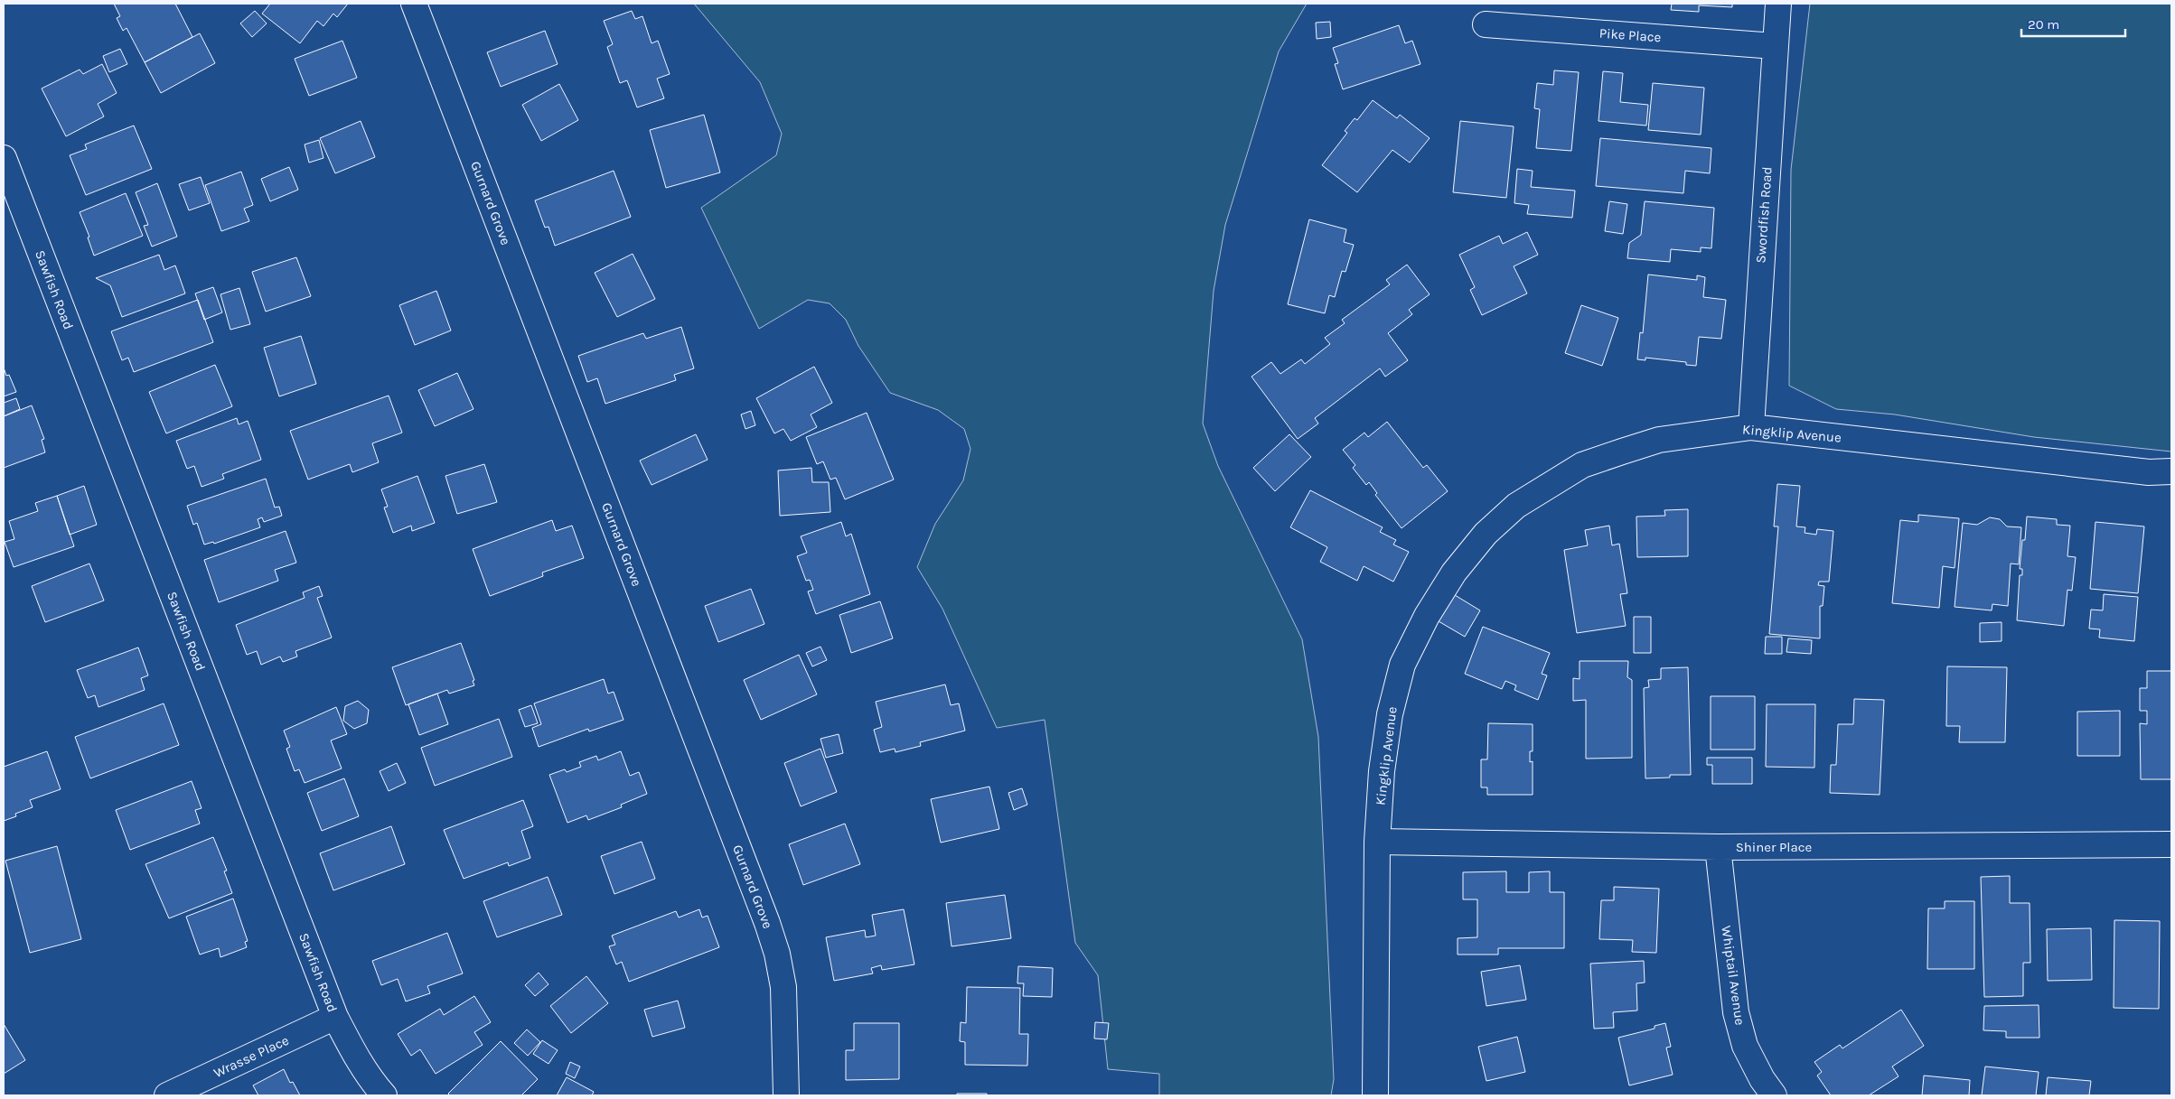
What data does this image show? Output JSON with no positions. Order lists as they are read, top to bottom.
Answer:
{
  "streets": {
    "street": [
      "Pike Place",
      "Gurnard Grove",
      "Swordfish Road",
      "Sawfish Road",
      "Kingklip Avenue",
      "Shiner Place",
      "Whiptail Avenue",
      "Wrasse Place"
    ]
  },
  "crossings": [
    ["Pike Place", "Swordfish Road"],
    ["Swordfish Road", "Kingklip Avenue"],
    ["Sawfish Road", "Wrasse Place"],
    ["Kingklip Avenue", "Shiner Place"],
    ["Shiner Place", "Whiptail Avenue"]
  ],
  "scale_bar": "20 m"
}
